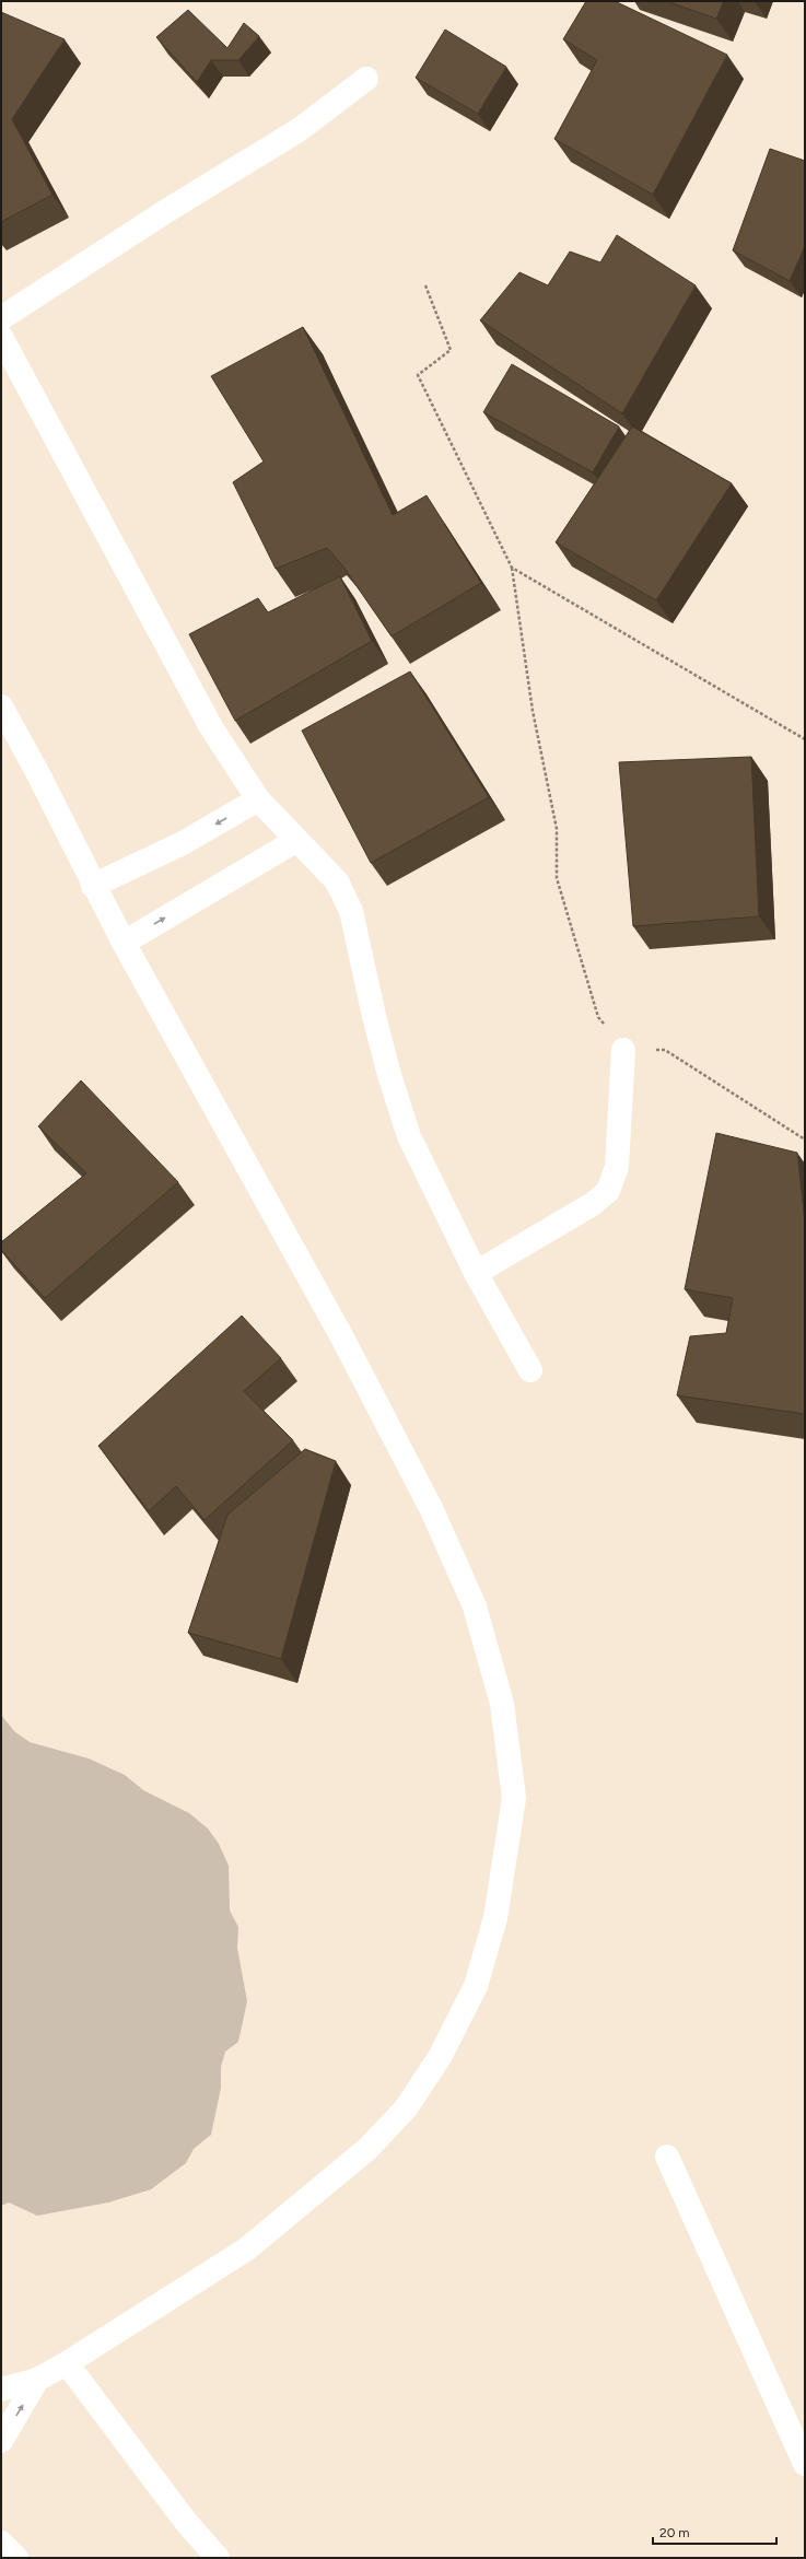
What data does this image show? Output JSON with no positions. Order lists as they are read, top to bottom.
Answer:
{
  "scale_bar": "20 m"
}
